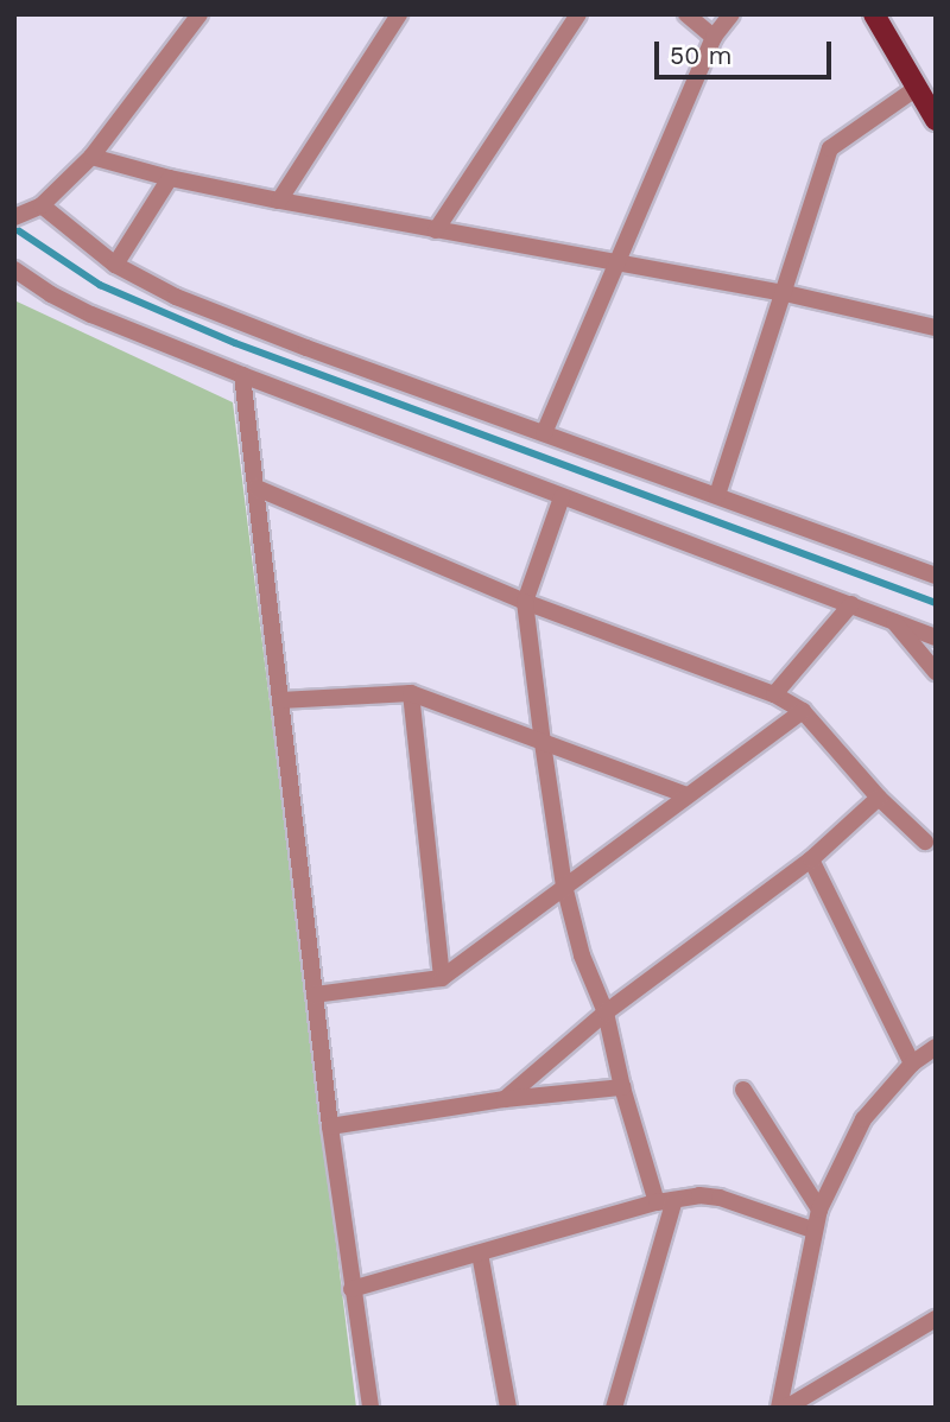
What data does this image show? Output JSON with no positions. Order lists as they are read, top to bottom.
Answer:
{
  "scale_bar": "50 m"
}
